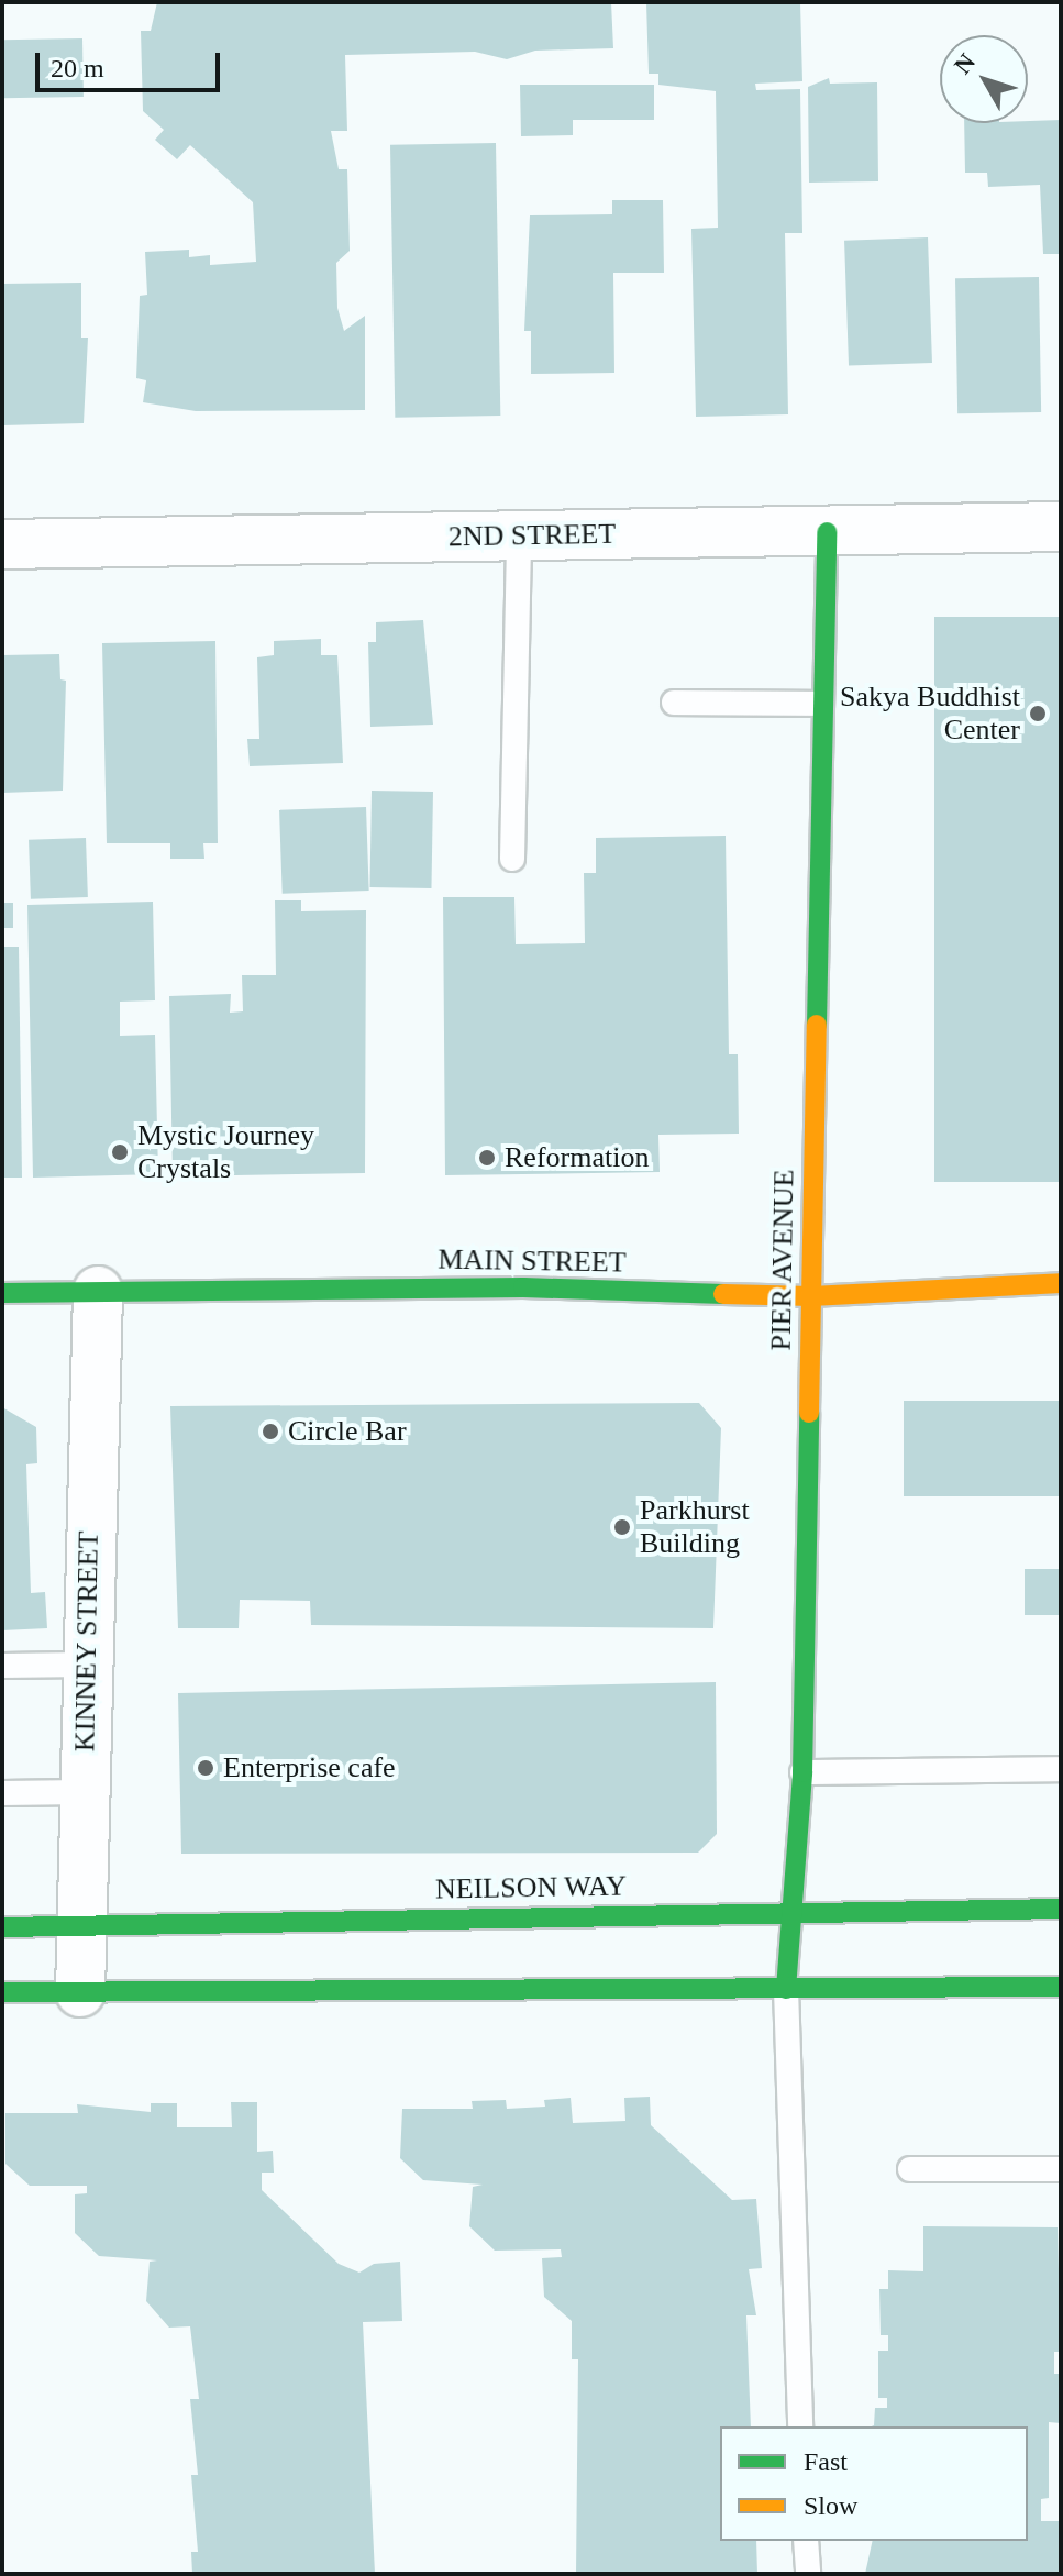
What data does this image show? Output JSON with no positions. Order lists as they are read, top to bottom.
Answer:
{
  "streets": {
    "street": [
      "2ND STREET",
      "PIER AVENUE",
      "MAIN STREET",
      "KINNEY STREET",
      "NEILSON WAY"
    ]
  },
  "crossings": [
    ["2ND STREET", "PIER AVENUE"],
    ["PIER AVENUE", "MAIN STREET"],
    ["PIER AVENUE", "NEILSON WAY"],
    ["MAIN STREET", "KINNEY STREET"],
    ["KINNEY STREET", "NEILSON WAY"]
  ],
  "places": [
    "Sakya Buddhist Center",
    "Mystic Journey Crystals",
    "Reformation",
    "Circle Bar",
    "Parkhurst Building",
    "Enterprise cafe"
  ],
  "legend": ["Fast", "Slow"],
  "scale_bar": "20 m",
  "north": "top left"
}
